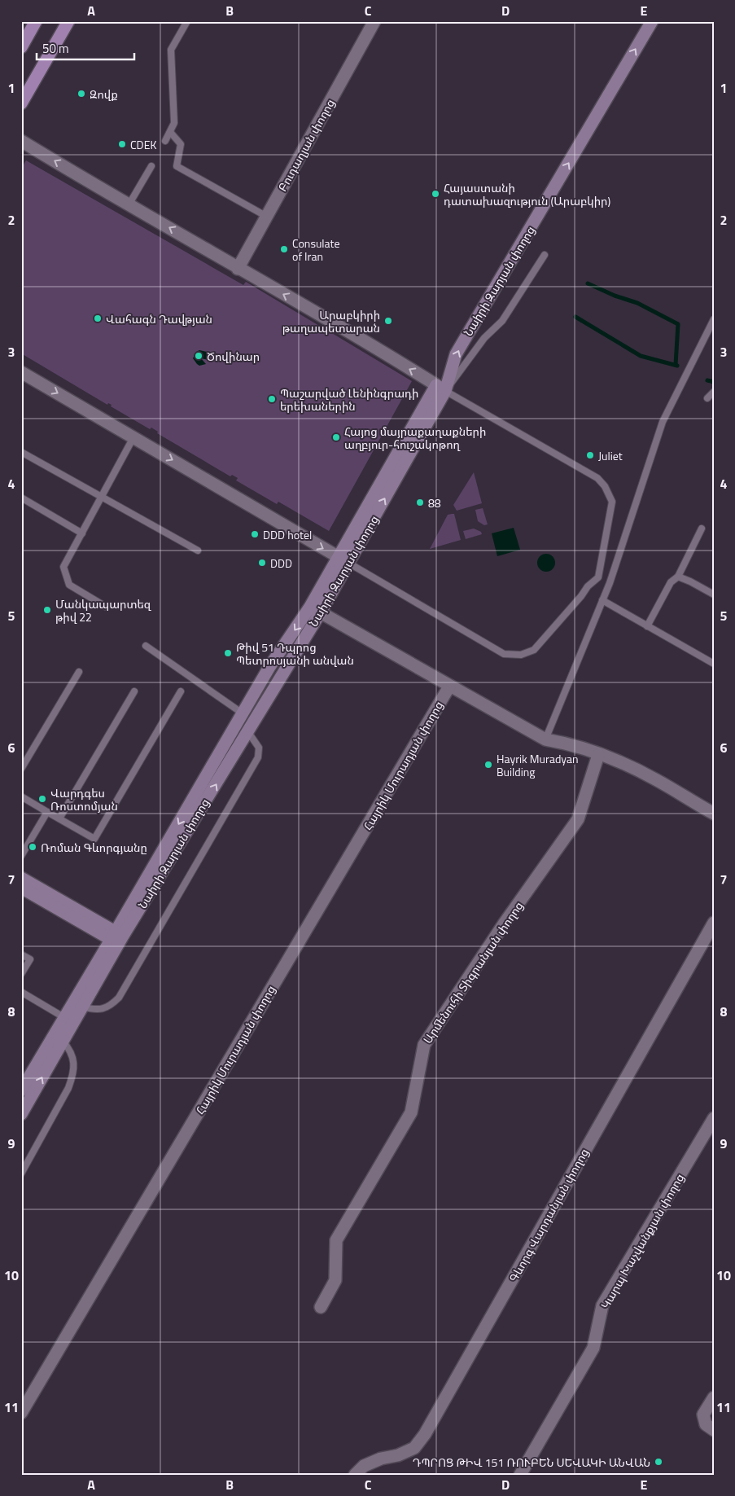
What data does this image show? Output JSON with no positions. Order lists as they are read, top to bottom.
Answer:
{
  "streets": {
    "main road": ["Նաիրի Զարյան փողոց"],
    "street": [
      "Բուդաղյան փողոց",
      "Հայրիկ Մուրադյան փողոց",
      "Արմենուհի Տիգրանյան փողոց",
      "Գևորգ Վարդանյան փողոց",
      "Կարպ Խաչվանքյան փողոց"
    ]
  },
  "places": [
    "Զովք",
    "CDEK",
    "Հայաստանի դատախազություն (Արաբկիր)",
    "Consulate of Iran",
    "Վահագն Դավթյան",
    "Արաբկիրի թաղապետարան",
    "Ծովինար",
    "Պաշարված Լենինգրադի երեխաներին",
    "Հայոց մայրաքաղաքների աղբյուր-հուշակոթող",
    "Juliet",
    "88",
    "DDD hotel",
    "DDD",
    "Մանկապարտեզ թիվ 22",
    "Թիվ 51 Դպրոց Պետրոսյանի անվան",
    "Hayrik Muradyan Building",
    "Վարդգես Ռոստոմյան",
    "Ռոման Գևորգյանը",
    "ԴՊՐՈՑ ԹԻՎ 151 ՌՈՒԲԵՆ ՍԵՎԱԿԻ ԱՆՎԱՆ"
  ],
  "scale_bar": "50 m",
  "grid": {
    "columns": [
      "A",
      "B",
      "C",
      "D",
      "E"
    ],
    "rows": [
      "1",
      "2",
      "3",
      "4",
      "5",
      "6",
      "7",
      "8",
      "9",
      "10",
      "11"
    ]
  }
}
